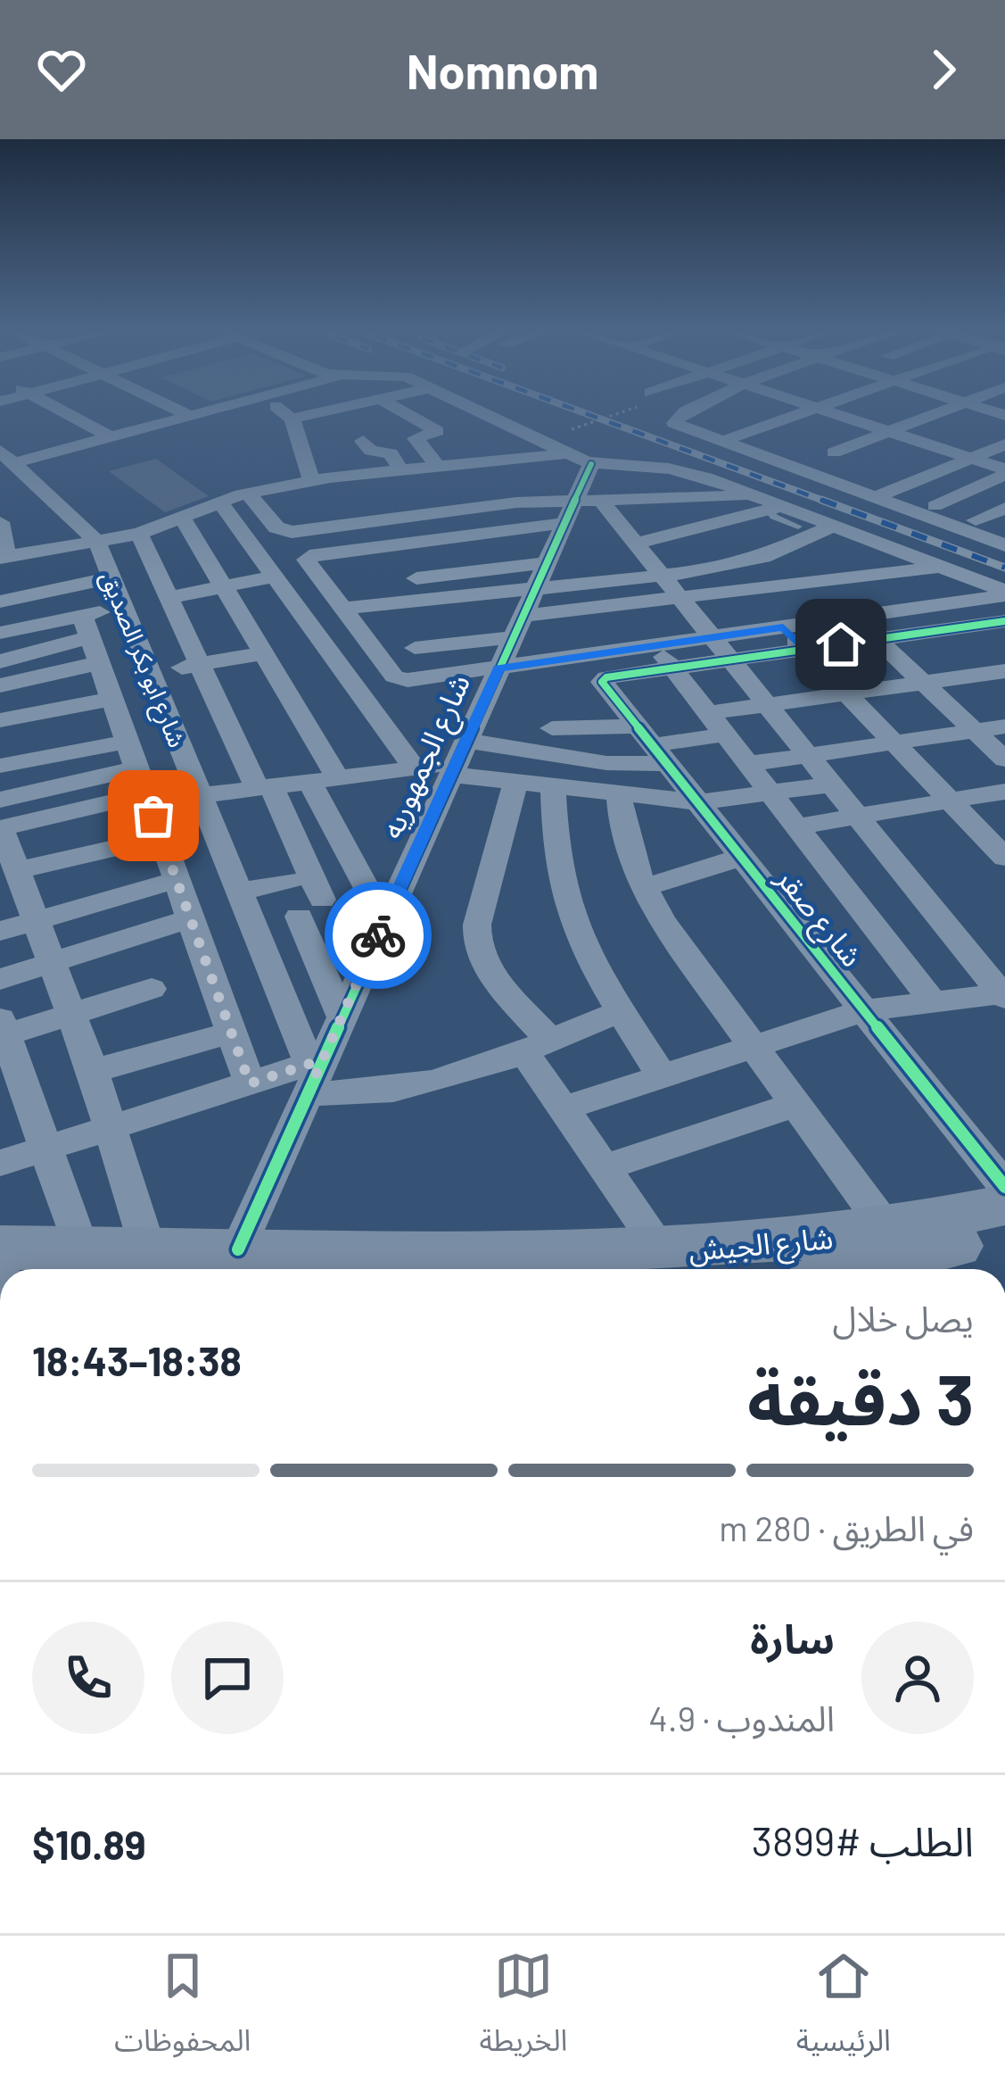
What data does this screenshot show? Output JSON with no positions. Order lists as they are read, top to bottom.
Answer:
{
  "streets": {
    "main road": ["شارع الجيش"],
    "street": ["شارع ابو بكر الصديق", "شارع الجمهوريه", "شارع صقر"]
  },
  "crossings": [
    ["شارع ابو بكر الصديق", "شارع الجمهوريه"],
    ["شارع الجمهوريه", "شارع الجيش"]
  ],
  "page": {
    "header": "Nomnom",
    "heading": ["3 دقيقة", "يصل خلال", "18:38–18:43"],
    "panel": [
      "سارة",
      "المندوب · 4.9",
      "الطلب #3899",
      "$10.89"
    ],
    "bar": "في الطريق · 280 m",
    "tabs": ["الرئيسية", "الخريطة", "المحفوظات"]
  }
}
